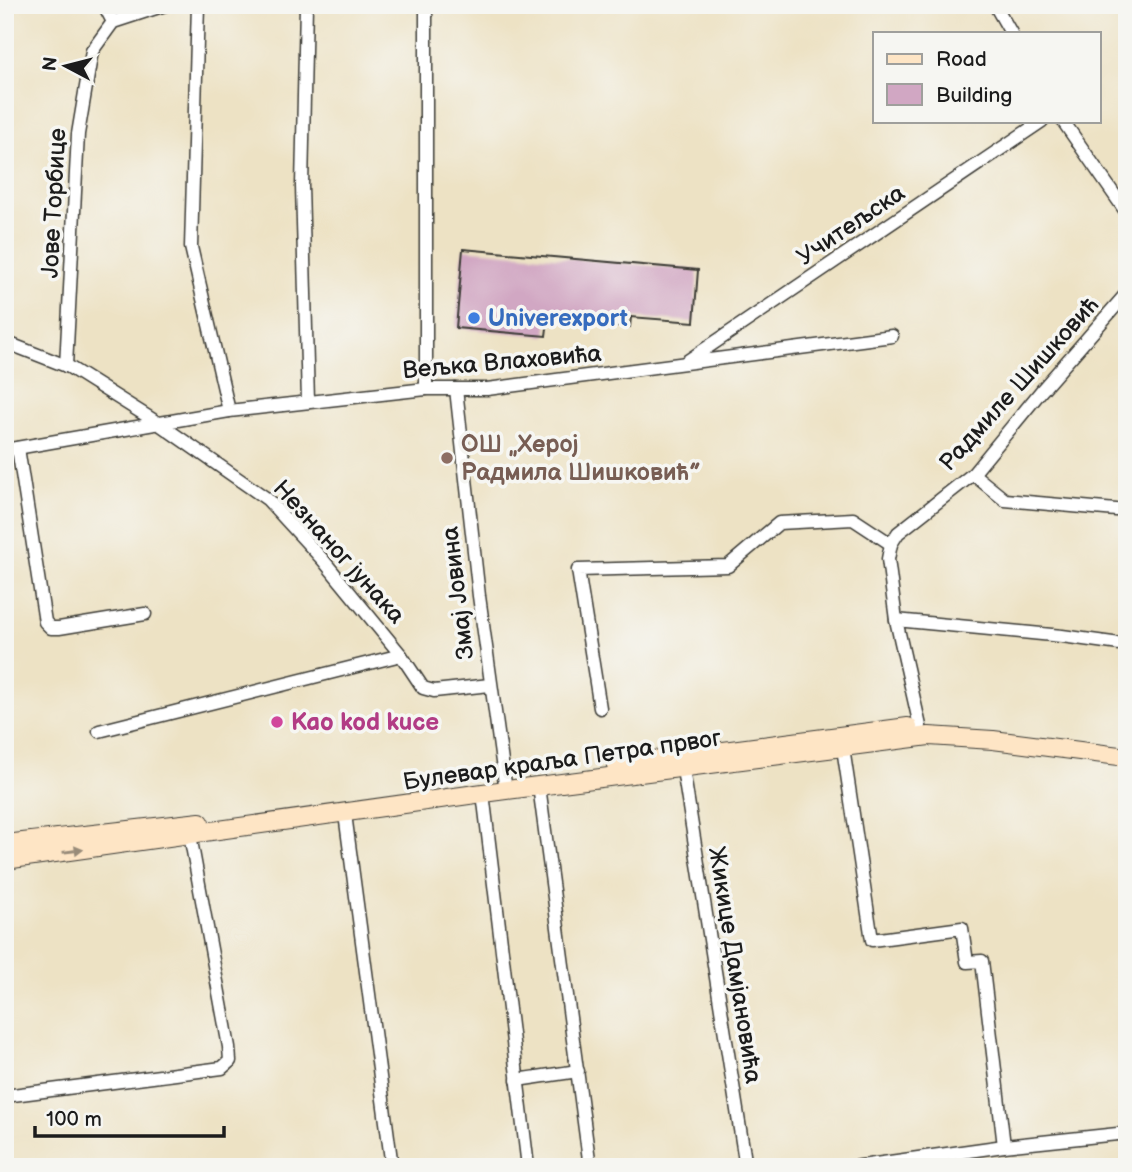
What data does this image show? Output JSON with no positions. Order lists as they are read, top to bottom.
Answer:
{
  "streets": {
    "main road": ["Булевар краља Петра првог"],
    "street": [
      "Јове Торбице",
      "Учитељска",
      "Вељка Влаховића",
      "Радмиле Шишковић",
      "Незнаног јунака",
      "Змај Јовина",
      "Жикице Дамјановића"
    ]
  },
  "crossings": [
    ["Јове Торбице", "Незнаног јунака"],
    ["Учитељска", "Вељка Влаховића"],
    ["Вељка Влаховића", "Незнаног јунака"],
    ["Вељка Влаховића", "Змај Јовина"],
    ["Незнаног јунака", "Змај Јовина"],
    ["Змај Јовина", "Булевар краља Петра првог"],
    ["Булевар краља Петра првог", "Жикице Дамјановића"]
  ],
  "places": ["Univerexport", "ОШ „Херој Радмила Шишковић”", "Kao kod kuce"],
  "legend": ["Road", "Building"],
  "scale_bar": "100 m",
  "north": "left"
}
